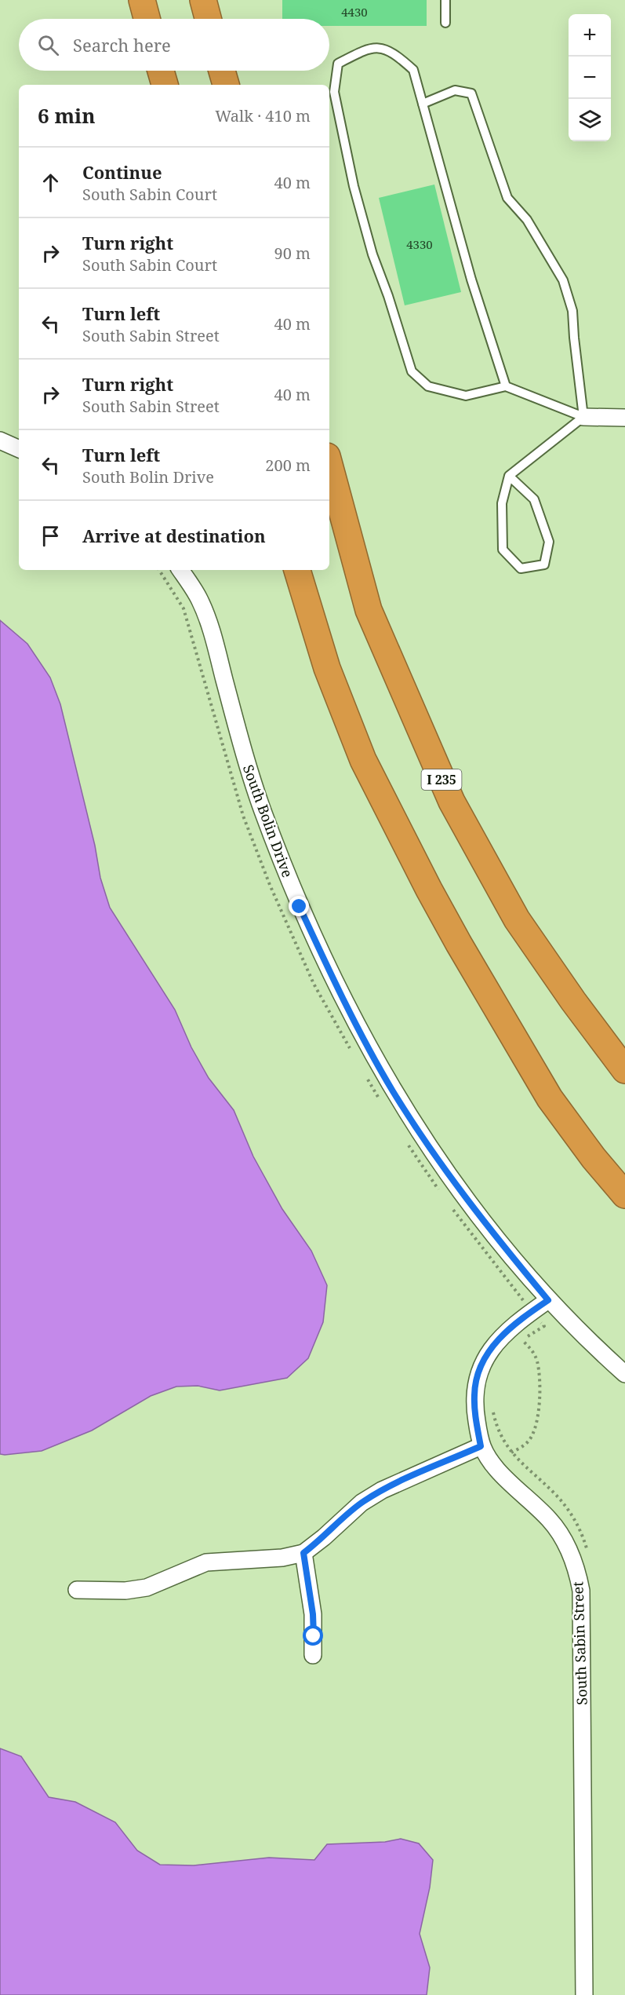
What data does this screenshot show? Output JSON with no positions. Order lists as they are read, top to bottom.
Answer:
{
  "streets": {
    "highway": ["I 235"],
    "street": ["South Bolin Drive", "South Sabin Street"]
  },
  "crossings": [
    ["South Bolin Drive", "South Sabin Street"]
  ],
  "house_numbers": ["4430", "4330"],
  "page": {
    "map_buttons": ["+", "−"],
    "search": "Search here",
    "heading": ["6 min", "Walk · 410 m"],
    "list": [
      ["Continue", "South Sabin Court", "40 m"],
      ["Turn right", "South Sabin Court", "90 m"],
      ["Turn left", "South Sabin Street", "40 m"],
      ["Turn right", "South Sabin Street", "40 m"],
      ["Turn left", "South Bolin Drive", "200 m"],
      "Arrive at destination"
    ]
  }
}
